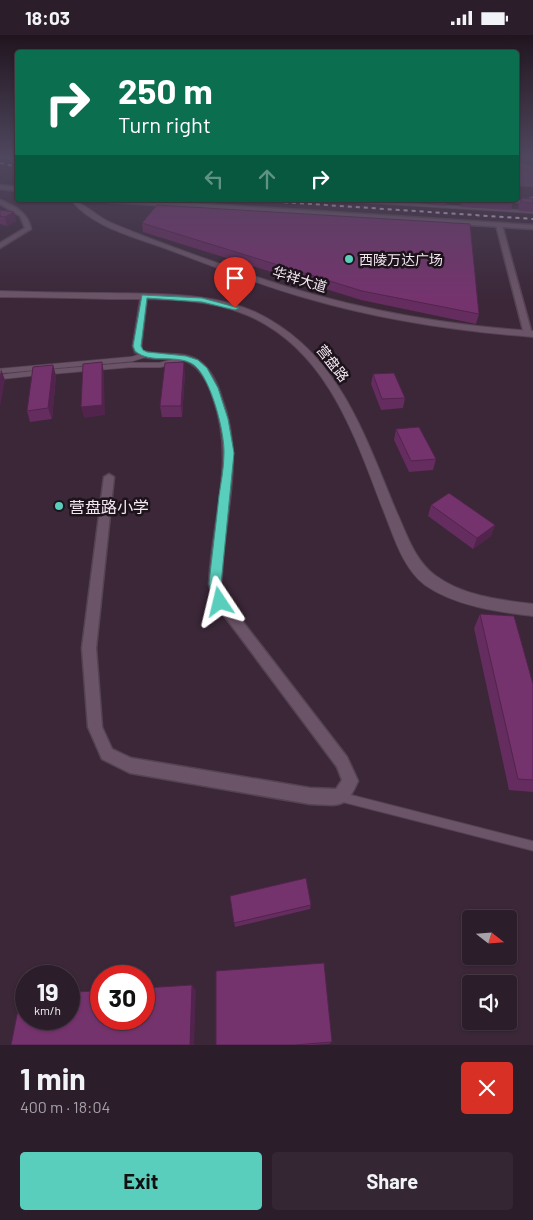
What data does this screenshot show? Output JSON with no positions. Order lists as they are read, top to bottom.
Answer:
{
  "streets": {
    "street": ["华祥大道", "营盘路"]
  },
  "places": ["西陵万达广场", "营盘路小学"],
  "north": "right",
  "page": {
    "status": "18:03",
    "turn": ["250 m", "Turn right"],
    "speed": "19 km/h",
    "limit": "30",
    "heading": ["1 min", "400 m · 18:04"],
    "buttons": ["Exit", "Share"]
  }
}
